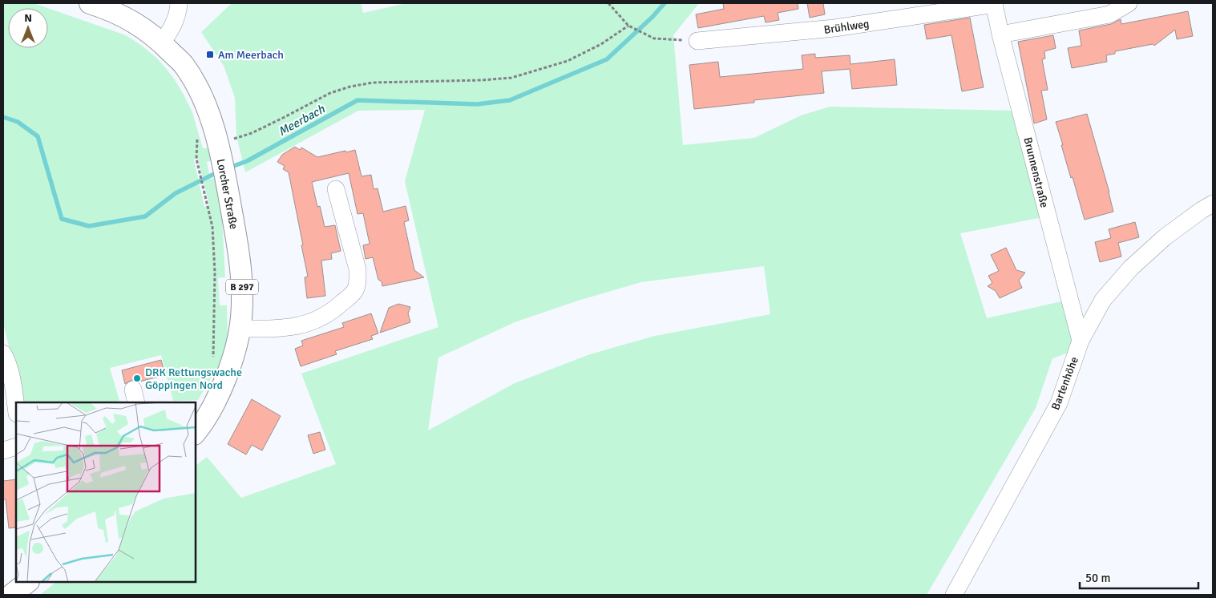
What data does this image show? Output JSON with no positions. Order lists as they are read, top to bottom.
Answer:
{
  "streets": {
    "main road": ["Lorcher Straße", "B 297"],
    "street": ["Brühlweg", "Brunnenstraße", "Bartenhöhe"]
  },
  "crossings": [
    ["Brühlweg", "Brunnenstraße"],
    ["Brunnenstraße", "Bartenhöhe"]
  ],
  "water": ["Meerbach"],
  "places": {
    "transit": ["Am Meerbach"],
    "other": ["DRK Rettungswache Göppingen Nord"]
  },
  "scale_bar": "50 m",
  "north": "top"
}
